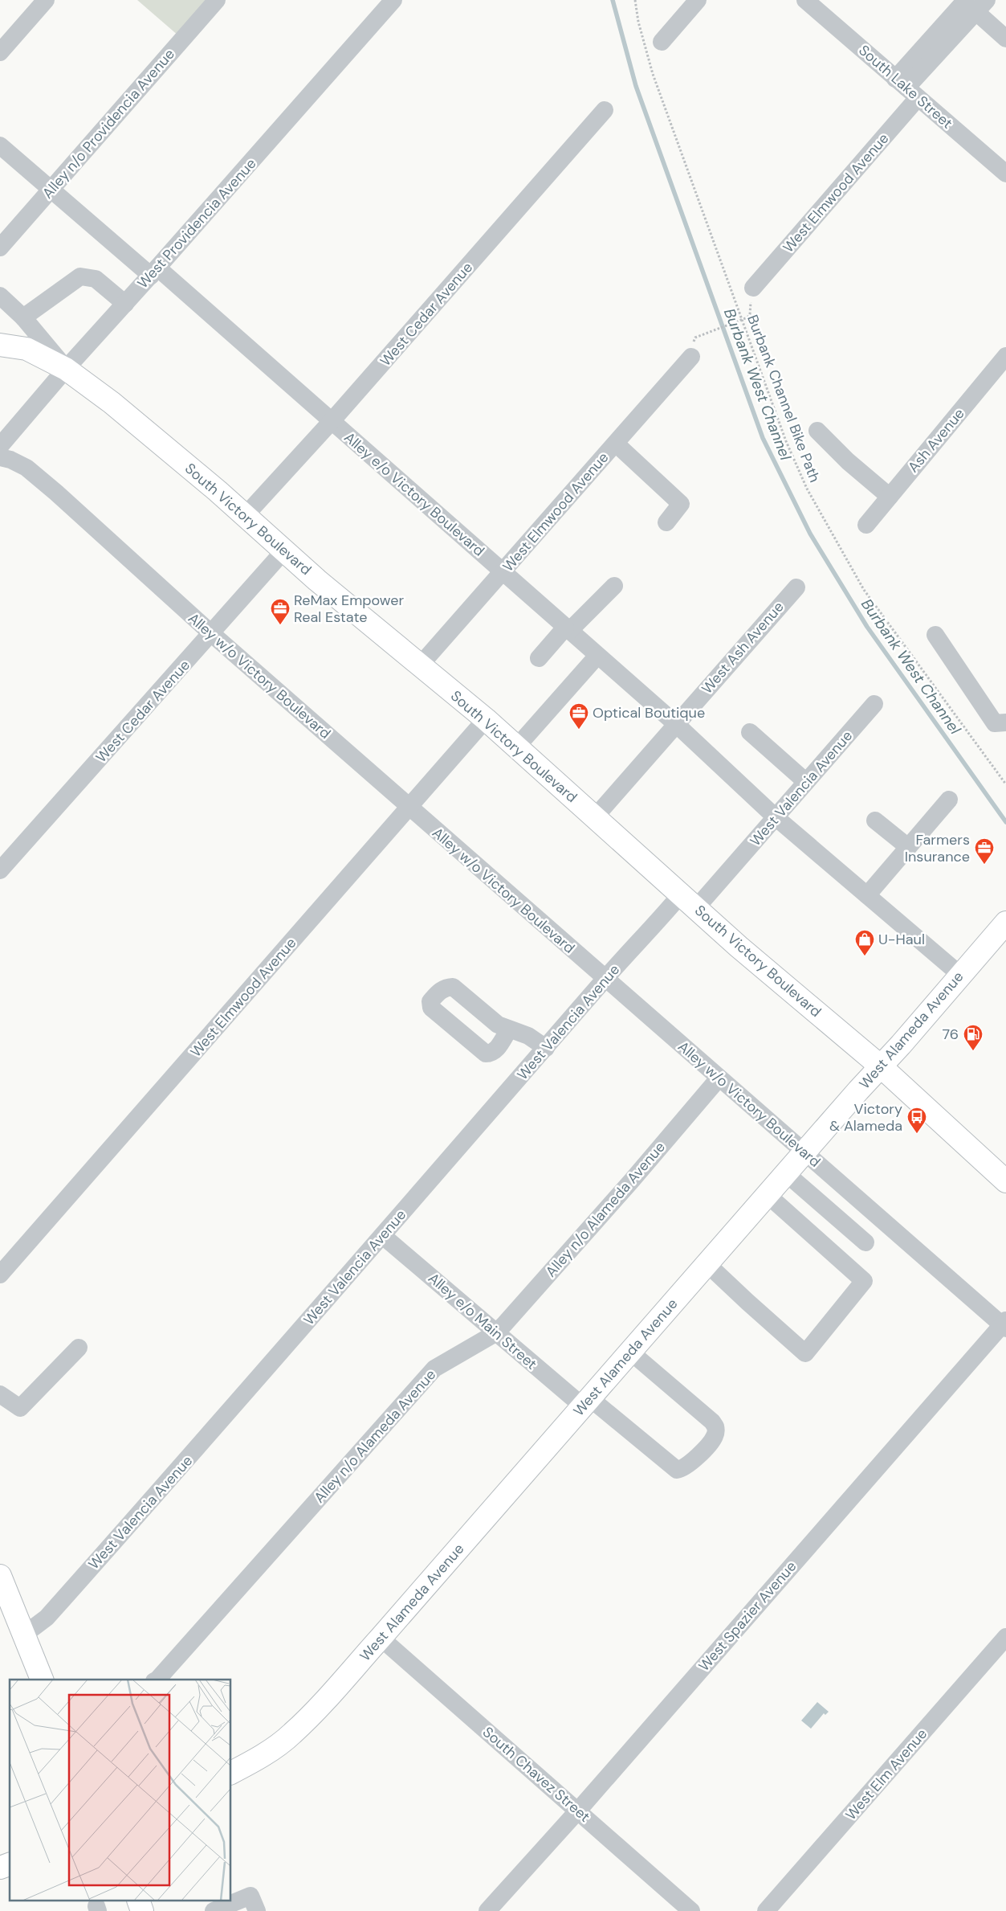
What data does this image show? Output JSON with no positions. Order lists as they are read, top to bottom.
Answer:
{
  "streets": {
    "main road": ["South Victory Boulevard", "West Alameda Avenue"],
    "street": [
      "South Lake Street",
      "Alley n/o Providencia Avenue",
      "West Elmwood Avenue",
      "West Providencia Avenue",
      "West Cedar Avenue",
      "Ash Avenue",
      "Alley e/o Victory Boulevard",
      "West Ash Avenue",
      "Alley w/o Victory Boulevard",
      "West Valencia Avenue",
      "Alley n/o Alameda Avenue",
      "Alley e/o Main Street",
      "West Spazier Avenue",
      "South Chavez Street",
      "West Elm Avenue"
    ],
    "path": ["Burbank Channel Bike Path"]
  },
  "crossings": [
    ["South Lake Street", "West Elmwood Avenue"],
    ["Alley n/o Providencia Avenue", "Alley e/o Victory Boulevard"],
    ["West Elmwood Avenue", "Alley e/o Victory Boulevard"],
    ["West Elmwood Avenue", "South Victory Boulevard"],
    ["West Elmwood Avenue", "Alley w/o Victory Boulevard"],
    ["West Providencia Avenue", "Alley e/o Victory Boulevard"],
    ["West Providencia Avenue", "South Victory Boulevard"],
    ["West Cedar Avenue", "Alley e/o Victory Boulevard"],
    ["West Cedar Avenue", "South Victory Boulevard"],
    ["West Cedar Avenue", "Alley w/o Victory Boulevard"],
    ["Alley e/o Victory Boulevard", "West Ash Avenue"],
    ["Alley e/o Victory Boulevard", "West Valencia Avenue"],
    ["Alley e/o Victory Boulevard", "West Alameda Avenue"],
    ["South Victory Boulevard", "West Ash Avenue"],
    ["South Victory Boulevard", "West Valencia Avenue"],
    ["South Victory Boulevard", "West Alameda Avenue"],
    ["Alley w/o Victory Boulevard", "West Valencia Avenue"],
    ["Alley w/o Victory Boulevard", "West Alameda Avenue"],
    ["Alley w/o Victory Boulevard", "Alley n/o Alameda Avenue"],
    ["Alley w/o Victory Boulevard", "West Spazier Avenue"],
    ["West Valencia Avenue", "Alley e/o Main Street"],
    ["West Alameda Avenue", "Alley e/o Main Street"],
    ["West Alameda Avenue", "South Chavez Street"],
    ["Alley n/o Alameda Avenue", "Alley e/o Main Street"],
    ["West Spazier Avenue", "South Chavez Street"]
  ],
  "water": ["Burbank West Channel"],
  "places": {
    "office": ["ReMax Empower Real Estate", "Optical Boutique", "Farmers Insurance"],
    "shop": ["U-Haul"],
    "fuel station": ["76"],
    "bus stop": ["Victory & Alameda"]
  }
}
